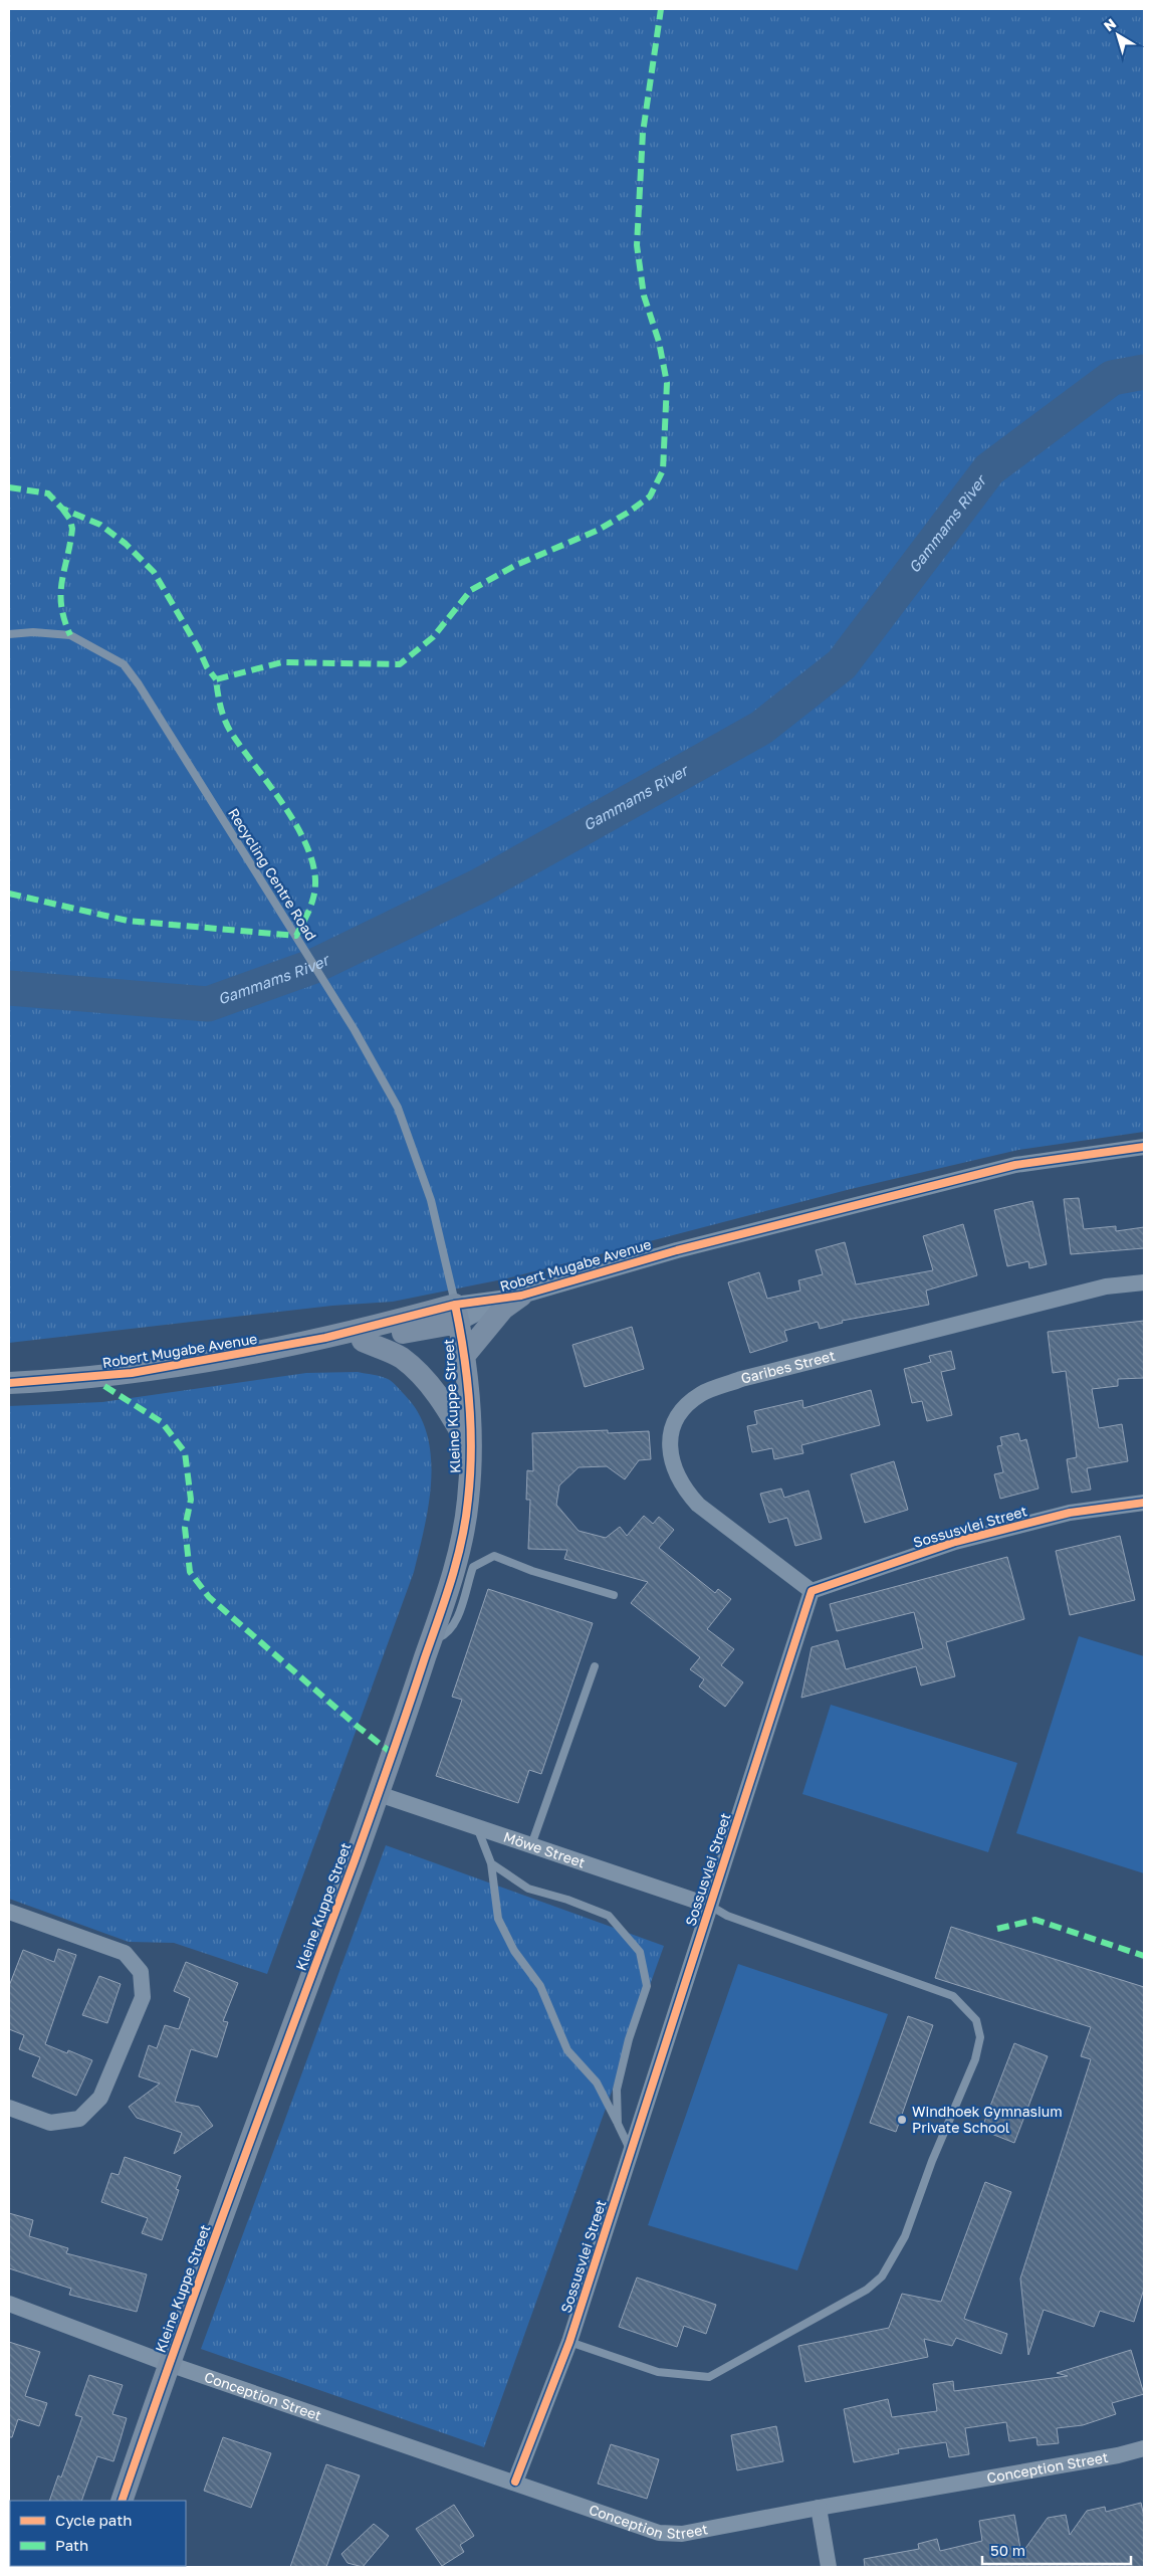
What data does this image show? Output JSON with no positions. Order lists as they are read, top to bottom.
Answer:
{
  "streets": {
    "street": [
      "Robert Mugabe Avenue",
      "Garibes Street",
      "Kleine Kuppe Street",
      "Sossusvlei Street",
      "Möwe Street",
      "Conception Street"
    ],
    "lane": ["Recycling Centre Road"]
  },
  "crossings": [
    ["Recycling Centre Road", "Robert Mugabe Avenue"],
    ["Recycling Centre Road", "Kleine Kuppe Street"],
    ["Robert Mugabe Avenue", "Kleine Kuppe Street"],
    ["Garibes Street", "Sossusvlei Street"],
    ["Kleine Kuppe Street", "Möwe Street"],
    ["Kleine Kuppe Street", "Conception Street"],
    ["Sossusvlei Street", "Möwe Street"],
    ["Sossusvlei Street", "Conception Street"]
  ],
  "water": ["Gammams River"],
  "places": ["Windhoek Gymnasium Private School"],
  "legend": ["Cycle path", "Path"],
  "scale_bar": "50 m",
  "north": "top left"
}
